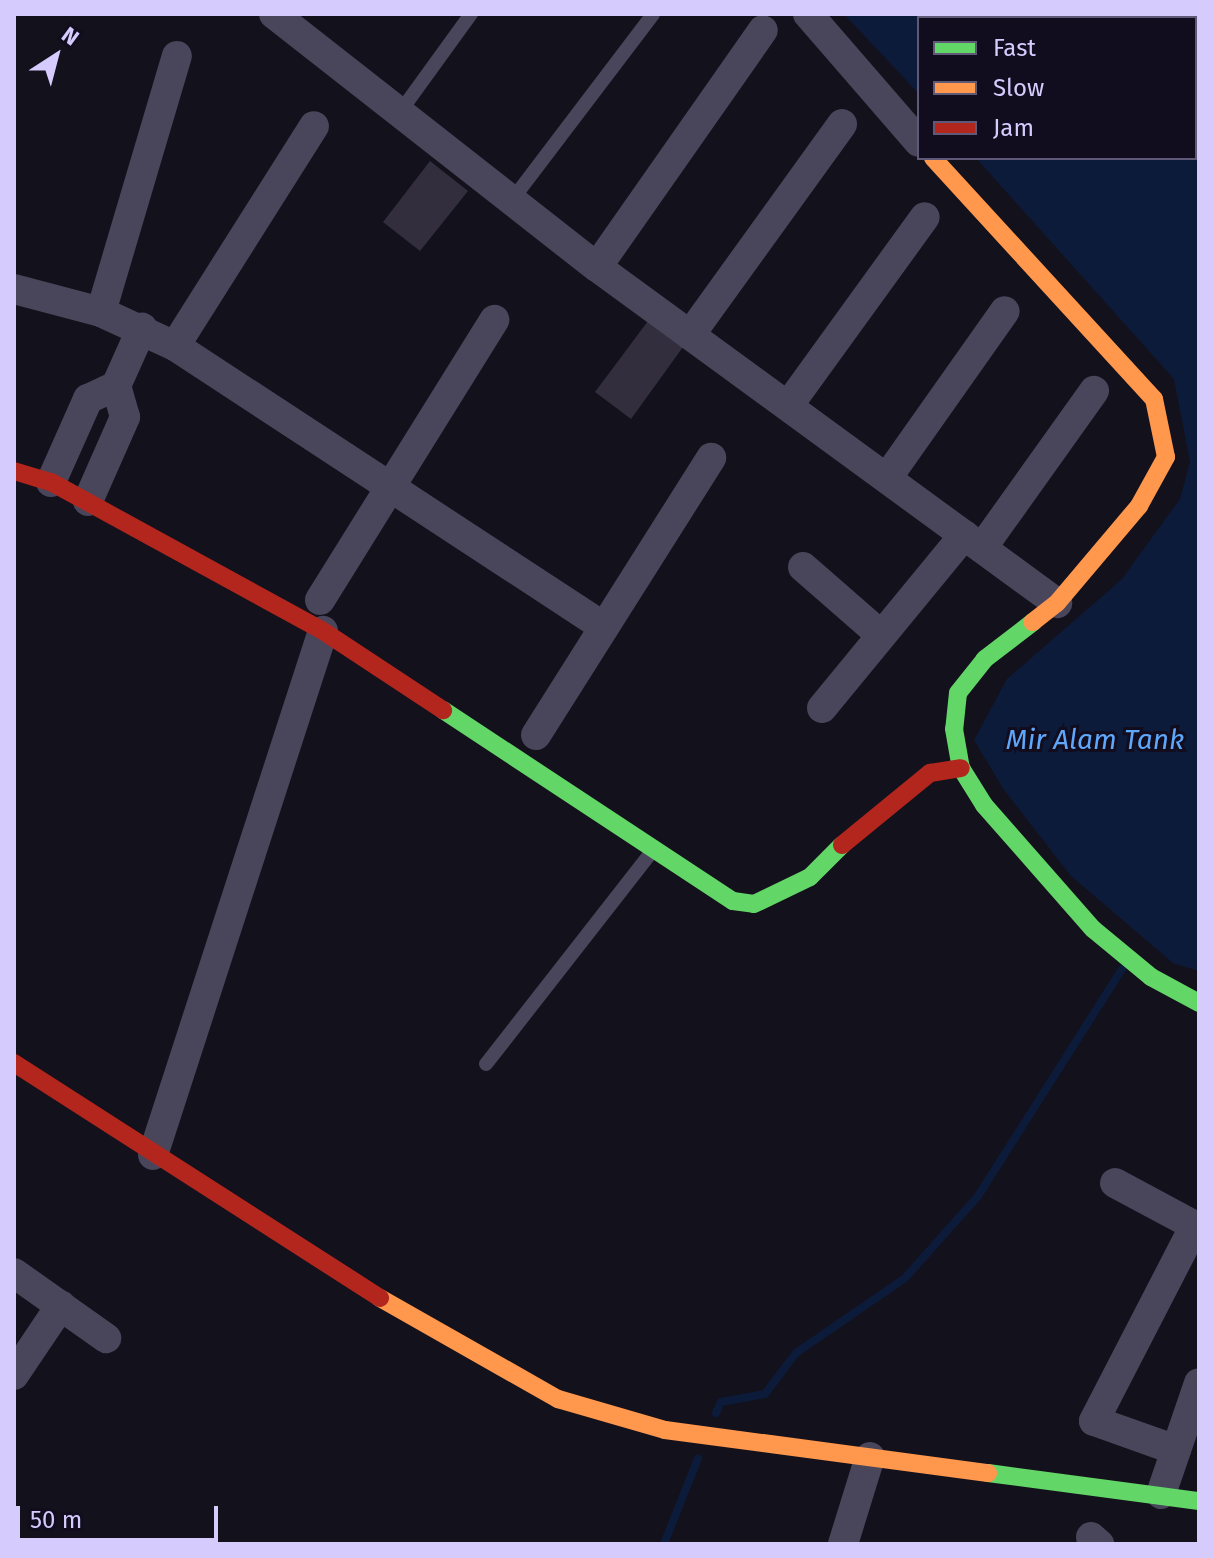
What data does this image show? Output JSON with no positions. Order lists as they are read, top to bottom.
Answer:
{
  "water": ["Mir Alam Tank"],
  "legend": ["Fast", "Slow", "Jam"],
  "scale_bar": "50 m",
  "north": "top right"
}
